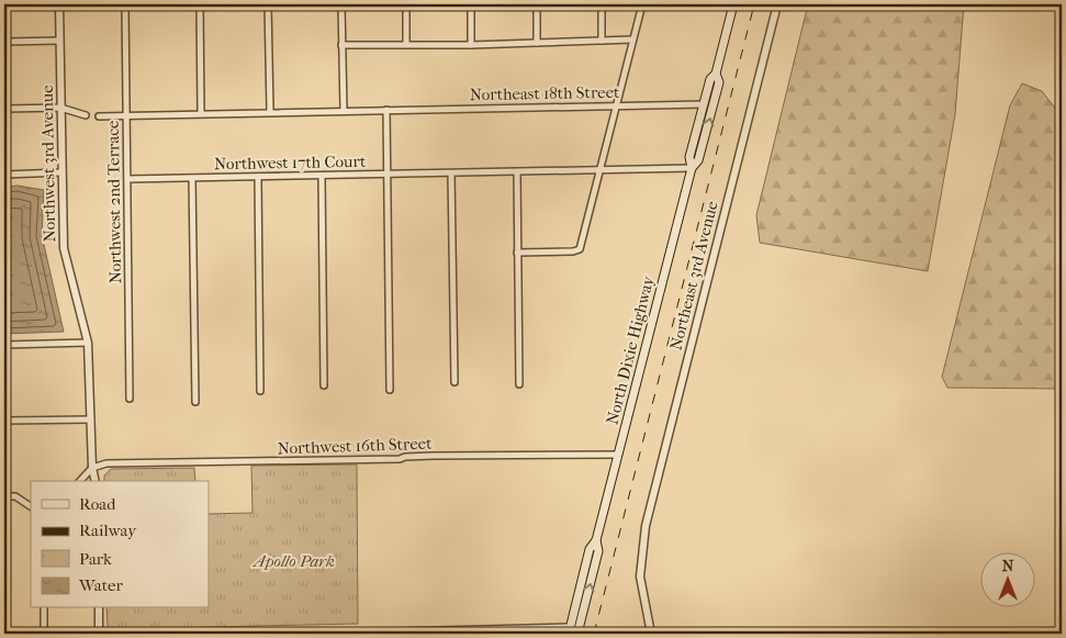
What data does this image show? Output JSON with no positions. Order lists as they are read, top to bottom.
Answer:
{
  "streets": {
    "main road": ["North Dixie Highway"],
    "street": [
      "Northeast 18th Street",
      "Northwest 17th Court",
      "Northwest 3rd Avenue",
      "Northwest 2nd Terrace",
      "Northeast 3rd Avenue",
      "Northwest 16th Street"
    ]
  },
  "crossings": [
    ["Northeast 18th Street", "Northwest 2nd Terrace"],
    ["Northeast 18th Street", "North Dixie Highway"],
    ["Northwest 17th Court", "Northwest 2nd Terrace"],
    ["Northwest 17th Court", "North Dixie Highway"],
    ["Northwest 3rd Avenue", "Northwest 16th Street"],
    ["North Dixie Highway", "Northwest 16th Street"]
  ],
  "parks": ["Apollo Park"],
  "legend": [
    "Road",
    "Railway",
    "Park",
    "Water"
  ],
  "north": "top"
}
